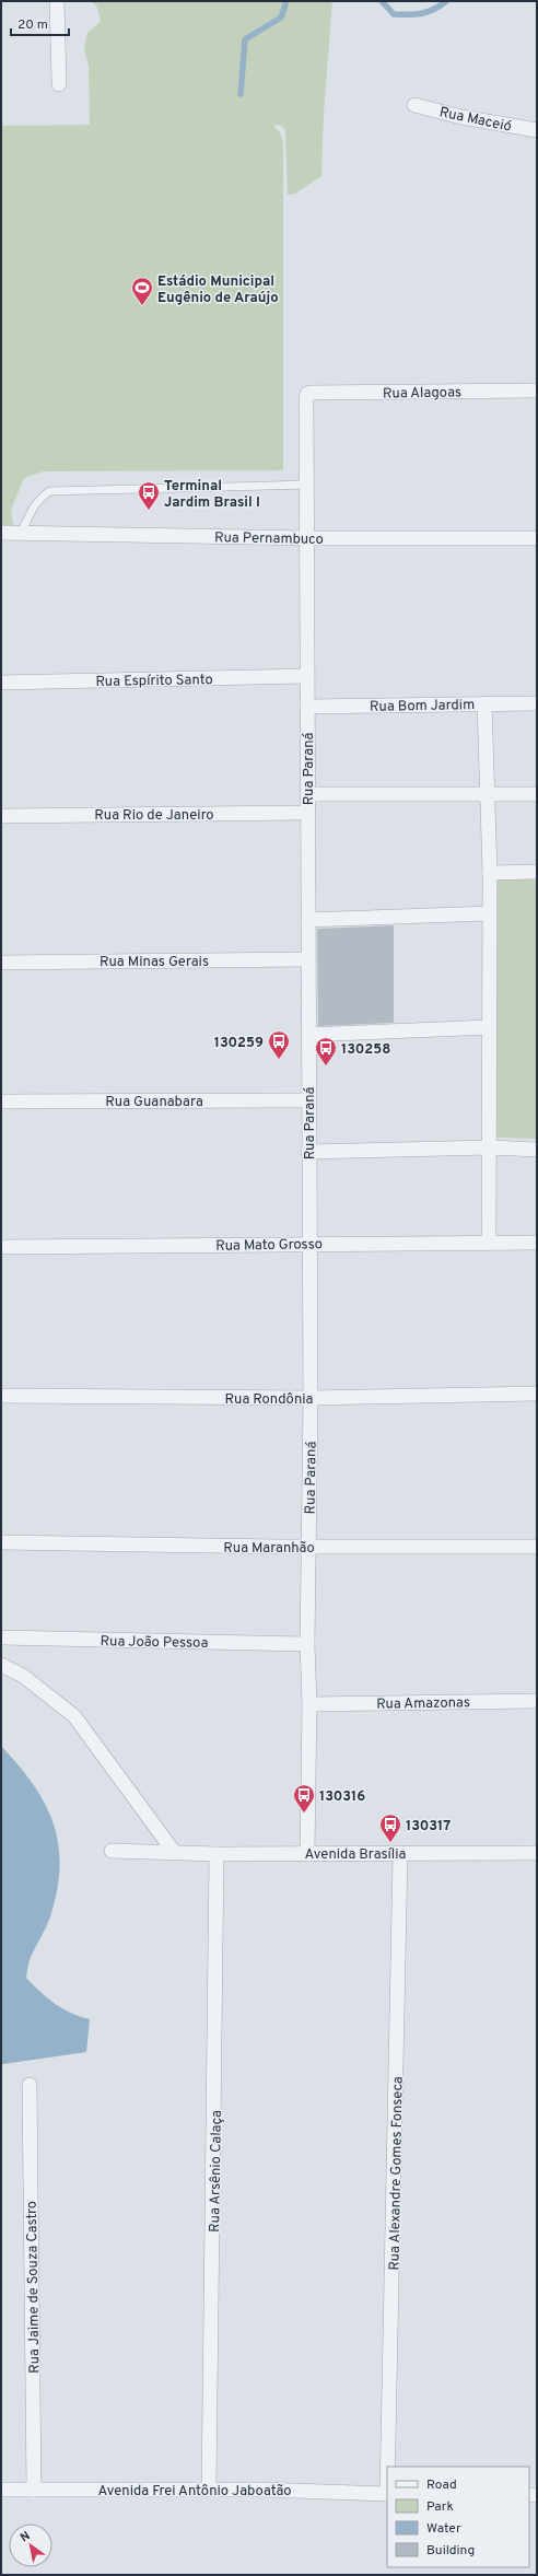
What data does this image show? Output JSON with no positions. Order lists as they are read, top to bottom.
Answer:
{
  "streets": {
    "street": [
      "Rua Maceió",
      "Rua Alagoas",
      "Rua Pernambuco",
      "Rua Espírito Santo",
      "Rua Bom Jardim",
      "Rua Paraná",
      "Rua Rio de Janeiro",
      "Rua Minas Gerais",
      "Rua Guanabara",
      "Rua Mato Grosso",
      "Rua Rondônia",
      "Rua Maranhão",
      "Rua João Pessoa",
      "Rua Amazonas",
      "Avenida Brasília",
      "Rua Arsênio Calaça",
      "Rua Alexandre Gomes Fonseca",
      "Rua Jaime de Souza Castro",
      "Avenida Frei Antônio Jaboatão"
    ]
  },
  "crossings": [
    ["Rua Alagoas", "Rua Paraná"],
    ["Rua Pernambuco", "Rua Paraná"],
    ["Rua Espírito Santo", "Rua Paraná"],
    ["Rua Bom Jardim", "Rua Paraná"],
    ["Rua Paraná", "Rua Rio de Janeiro"],
    ["Rua Paraná", "Rua Minas Gerais"],
    ["Rua Paraná", "Rua Guanabara"],
    ["Rua Paraná", "Rua Mato Grosso"],
    ["Rua Paraná", "Rua Rondônia"],
    ["Rua Paraná", "Rua Maranhão"],
    ["Rua Paraná", "Rua João Pessoa"],
    ["Rua Paraná", "Rua Amazonas"],
    ["Rua Paraná", "Avenida Brasília"],
    ["Avenida Brasília", "Rua Arsênio Calaça"],
    ["Avenida Brasília", "Rua Alexandre Gomes Fonseca"],
    ["Rua Arsênio Calaça", "Avenida Frei Antônio Jaboatão"],
    ["Rua Jaime de Souza Castro", "Avenida Frei Antônio Jaboatão"]
  ],
  "places": {
    "sports": ["Estádio Municipal Eugênio de Araújo"],
    "bus stop": [
      "Terminal Jardim Brasil I",
      "130259",
      "130258",
      "130316",
      "130317"
    ]
  },
  "legend": [
    "Road",
    "Park",
    "Water",
    "Building"
  ],
  "scale_bar": "20 m",
  "north": "top left"
}
